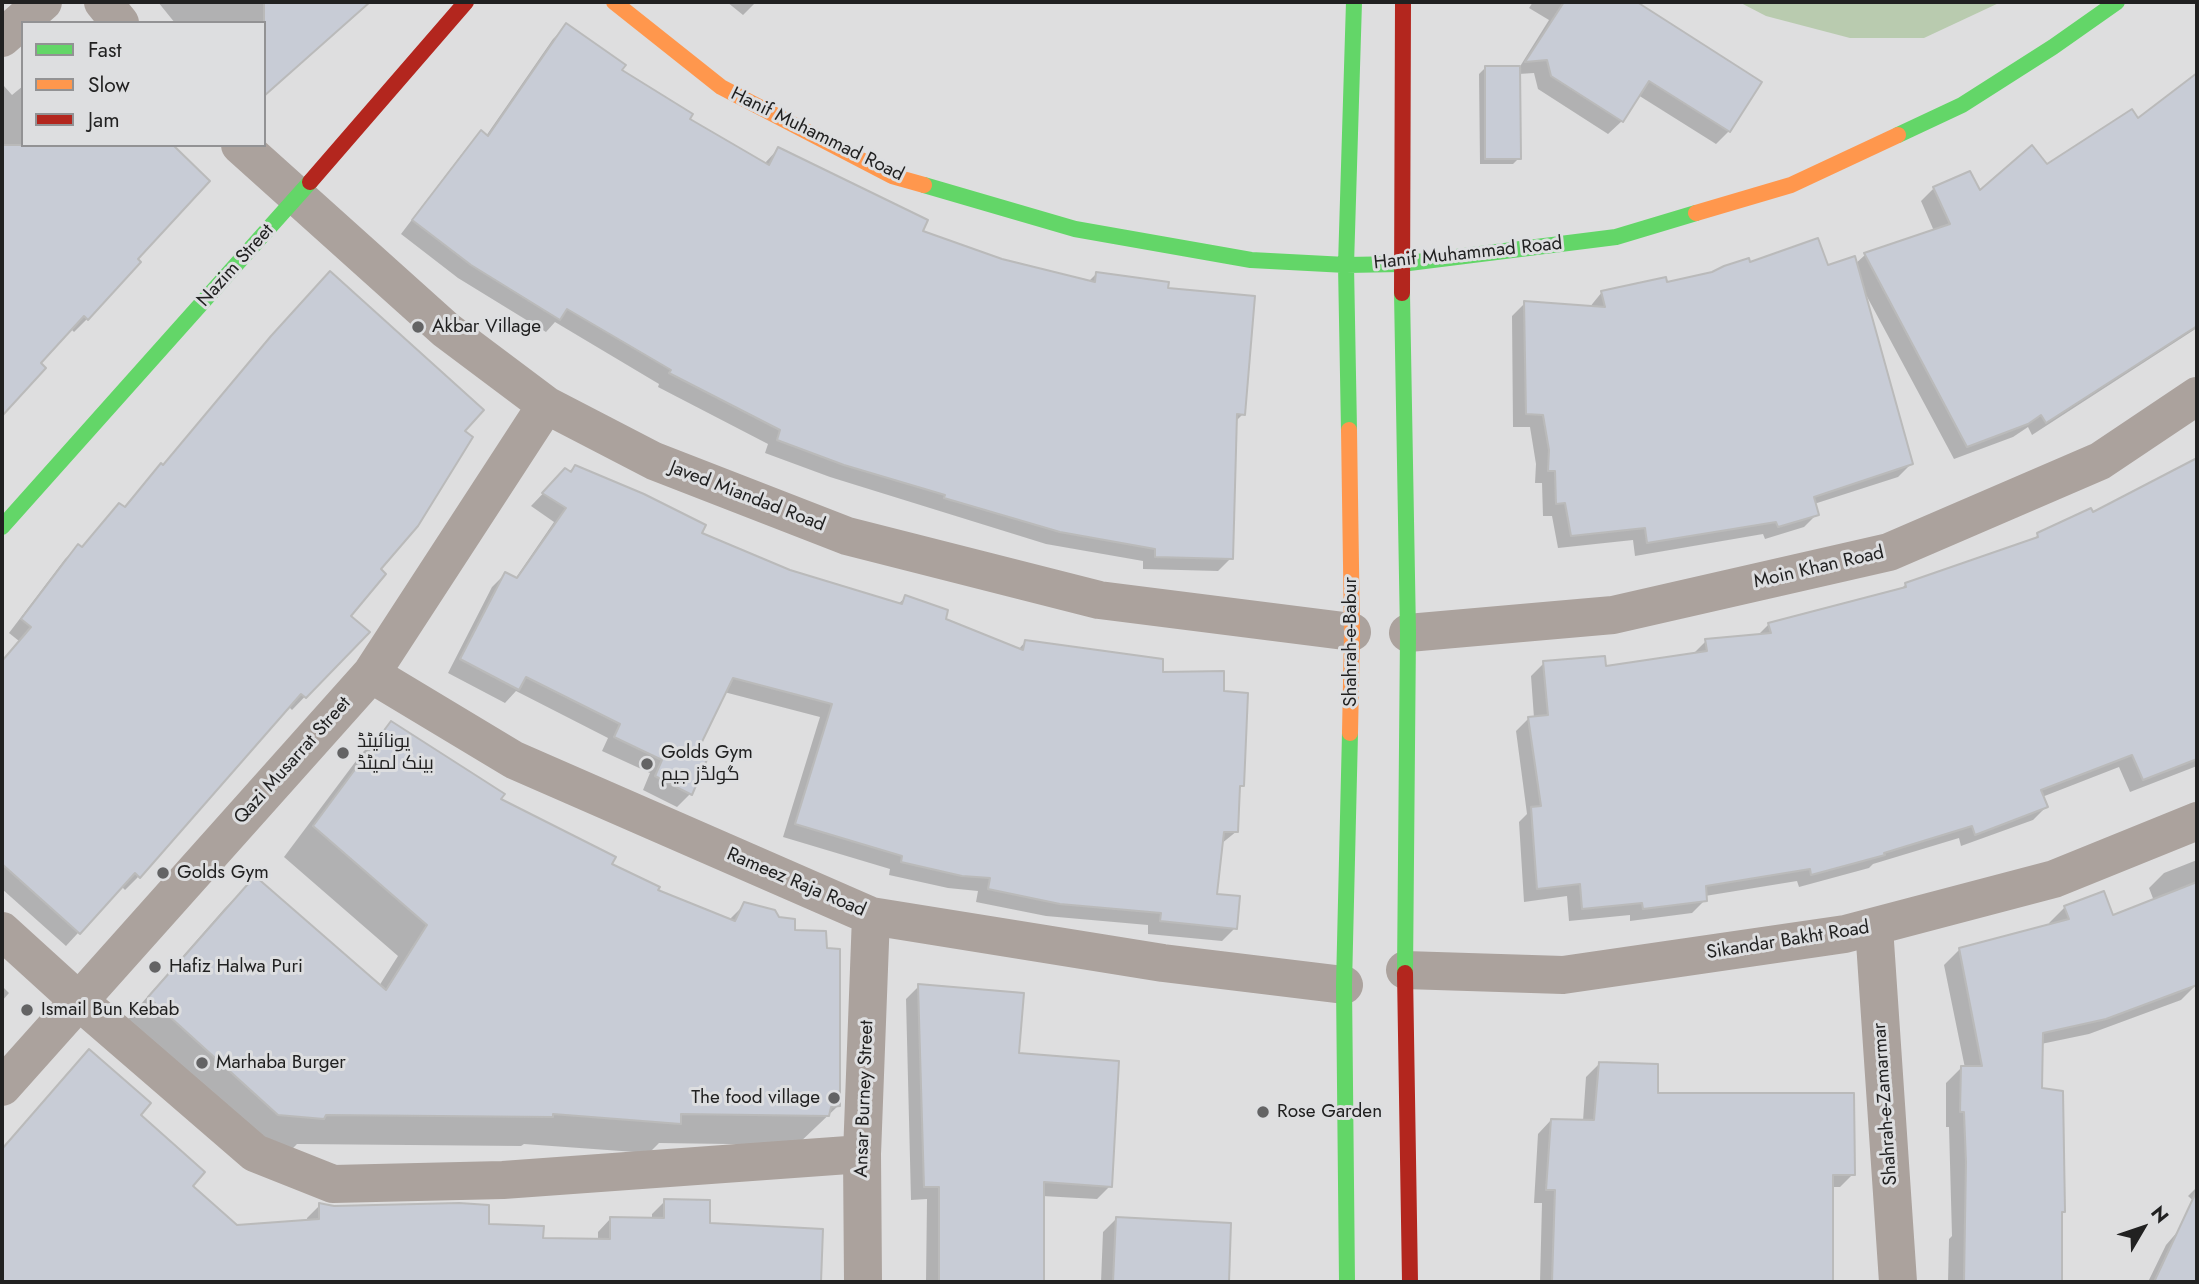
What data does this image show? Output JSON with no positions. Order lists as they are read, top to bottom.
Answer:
{
  "streets": {
    "main road": ["Hanif Muhammad Road", "Nazim Street", "Shahrah-e-Babur"],
    "street": [
      "Javed Miandad Road",
      "Moin Khan Road",
      "Qazi Musarrat Street",
      "Rameez Raja Road",
      "Sikandar Bakht Road",
      "Ansar Burney Street",
      "Shahrah-e-Zamarmar"
    ]
  },
  "crossings": [
    ["Hanif Muhammad Road", "Shahrah-e-Babur"],
    ["Nazim Street", "Javed Miandad Road"],
    ["Javed Miandad Road", "Shahrah-e-Babur"],
    ["Javed Miandad Road", "Qazi Musarrat Street"],
    ["Shahrah-e-Babur", "Rameez Raja Road"],
    ["Qazi Musarrat Street", "Rameez Raja Road"],
    ["Rameez Raja Road", "Ansar Burney Street"],
    ["Sikandar Bakht Road", "Shahrah-e-Zamarmar"]
  ],
  "places": [
    "Akbar Village",
    "یونائیٹڈ بینک لمیٹڈ",
    "Golds Gym گولڈز جیم",
    "Golds Gym",
    "Hafiz Halwa Puri",
    "Ismail Bun Kebab",
    "Marhaba Burger",
    "The food village",
    "Rose Garden"
  ],
  "legend": ["Fast", "Slow", "Jam"],
  "north": "top right"
}
